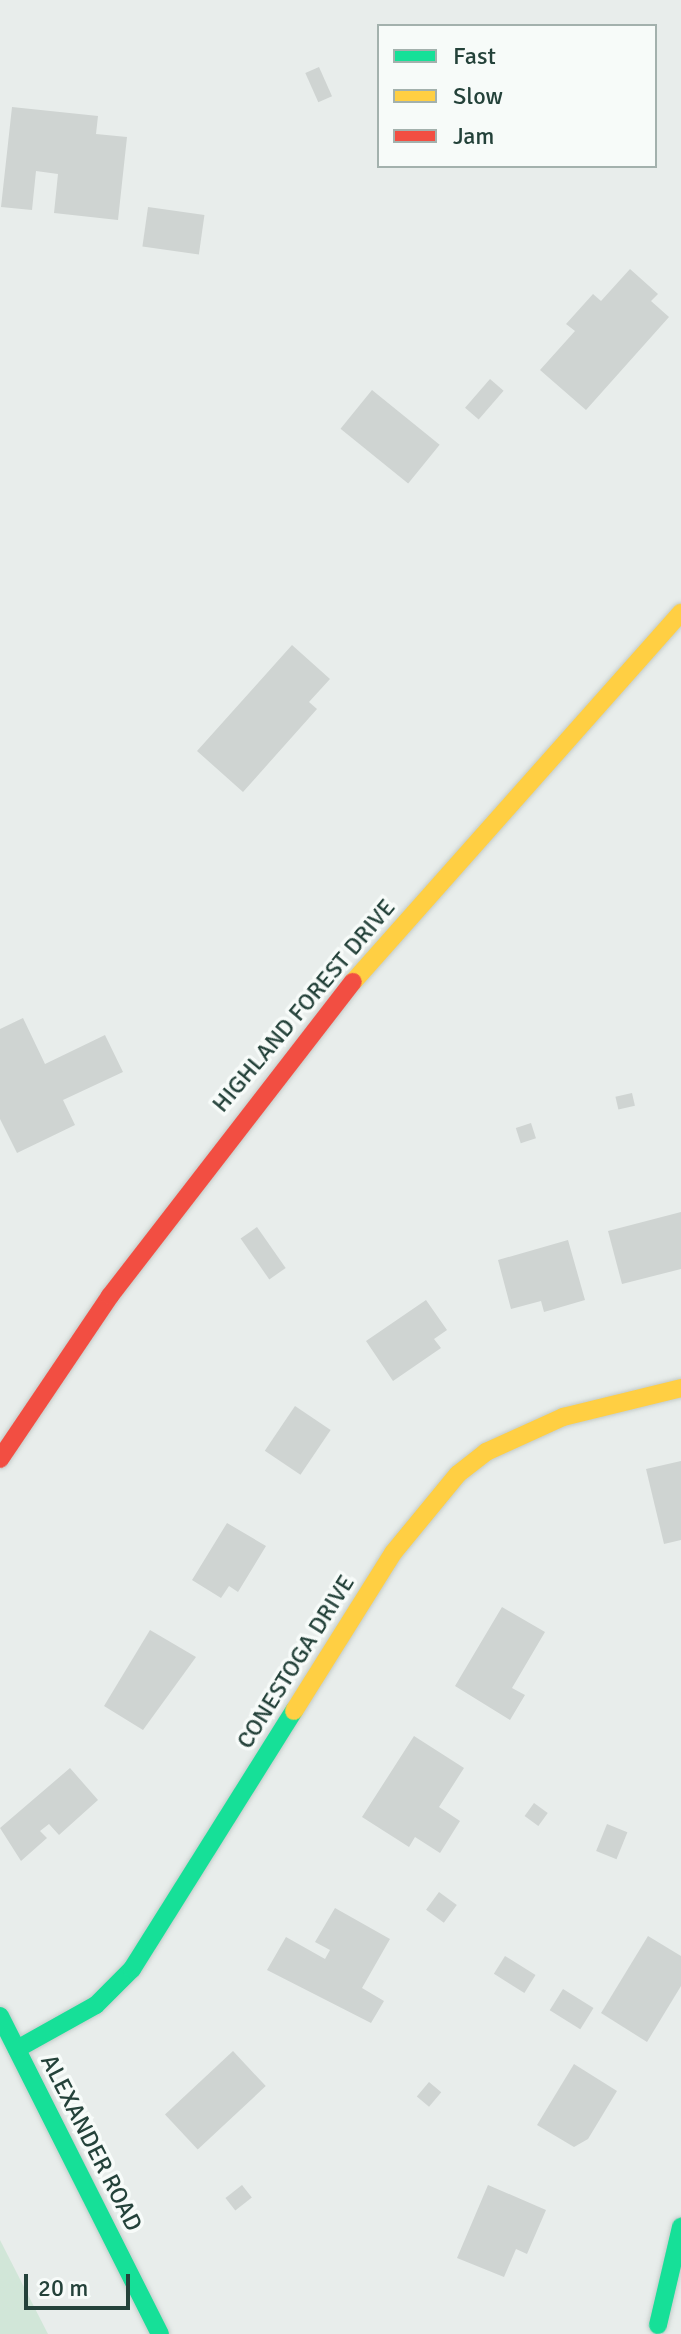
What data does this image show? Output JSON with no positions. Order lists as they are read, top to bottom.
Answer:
{
  "streets": {
    "street": ["HIGHLAND FOREST DRIVE", "CONESTOGA DRIVE", "ALEXANDER ROAD"]
  },
  "crossings": [
    ["CONESTOGA DRIVE", "ALEXANDER ROAD"]
  ],
  "legend": ["Fast", "Slow", "Jam"],
  "scale_bar": "20 m"
}
